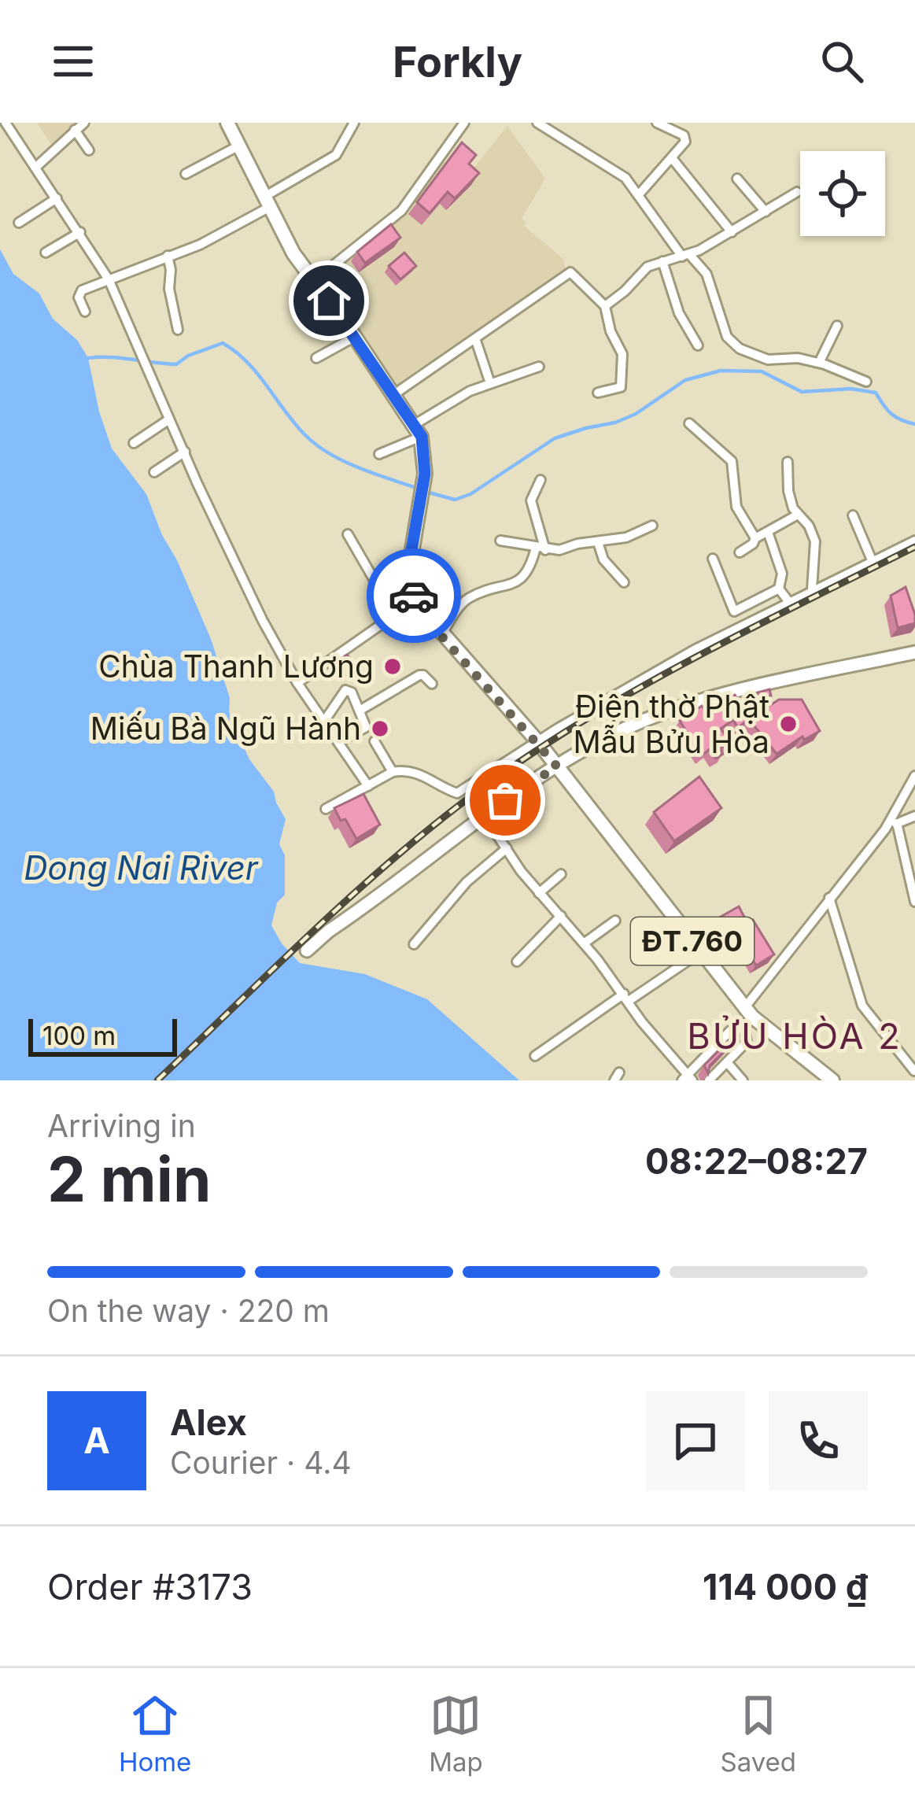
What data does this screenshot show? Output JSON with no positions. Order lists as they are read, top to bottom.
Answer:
{
  "streets": {
    "main road": ["ĐT.760"]
  },
  "districts": ["BỬU HÒA 2"],
  "water": ["Dong Nai River"],
  "places": ["Chùa Thanh Lương", "Điện thờ Phật Mẫu Bửu Hòa", "Miếu Bà Ngũ Hành"],
  "scale_bar": "100 m",
  "page": {
    "header": "Forkly",
    "scale": "100 m",
    "heading": ["2 min", "Arriving in", "08:22–08:27"],
    "panel": [
      "Alex",
      "Courier · 4.4",
      "Order #3173",
      "114 000 ₫"
    ],
    "bar": "On the way · 220 m",
    "round": "A",
    "tabs": ["Home", "Map", "Saved"]
  }
}
